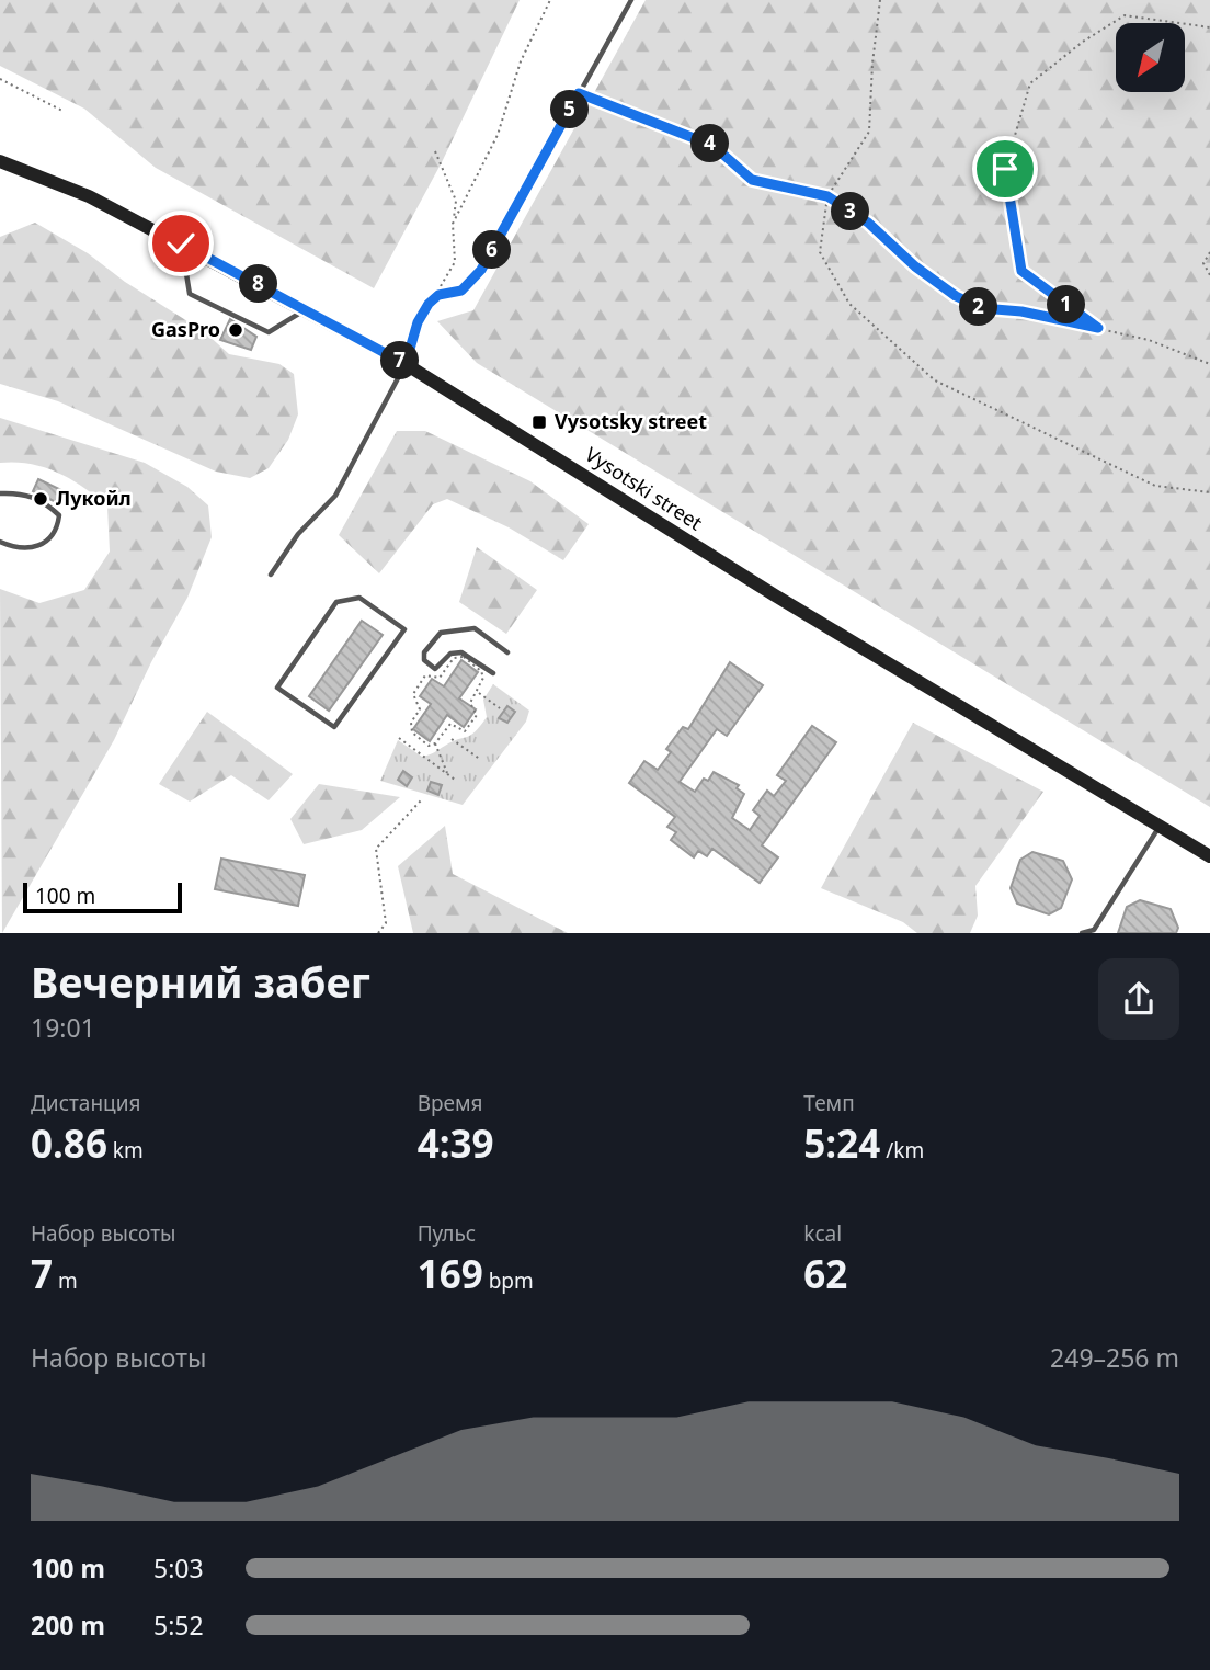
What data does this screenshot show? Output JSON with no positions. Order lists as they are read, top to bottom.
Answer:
{
  "streets": {
    "main road": ["Vysotski street"]
  },
  "places": {
    "other": ["GasPro", "Лукойл"],
    "transit": ["Vysotsky street"]
  },
  "scale_bar": "100 m",
  "north": "bottom left",
  "page": {
    "pins": [
      "5",
      "4",
      "3",
      "6",
      "8",
      "1",
      "2",
      "7"
    ],
    "scale": "100 m",
    "heading": ["Вечерний забег", "19:01"],
    "stats": [
      ["Дистанция", "0.86 km"],
      ["Время", "4:39"],
      ["Темп", "5:24 /km"],
      ["Набор высоты", "7 m"],
      ["Пульс", "169 bpm"],
      ["kcal", "62"]
    ],
    "chart": ["Набор высоты", "249–256 m"],
    "list": [
      {
        "name": "100 m",
        "note": "5:03"
      },
      {
        "name": "200 m",
        "note": "5:52"
      }
    ]
  }
}
